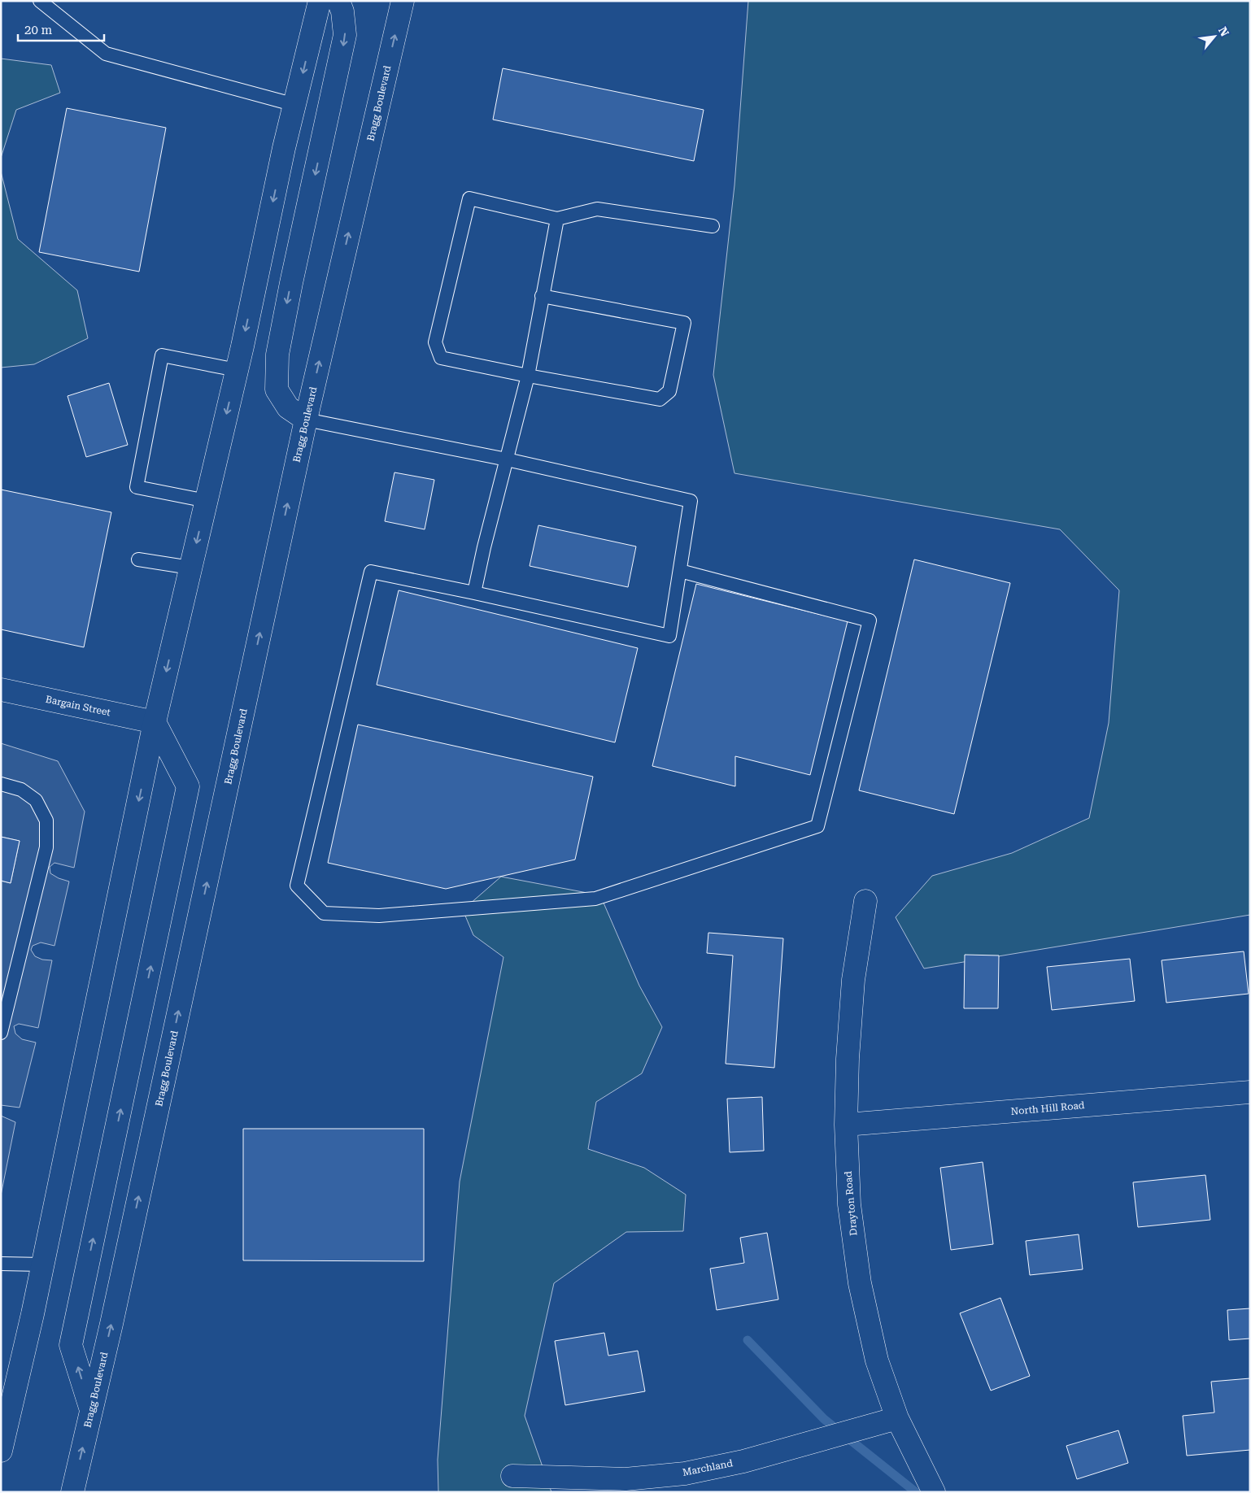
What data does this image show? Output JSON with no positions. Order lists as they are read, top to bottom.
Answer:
{
  "streets": {
    "main road": [
      "Bragg Boulevard",
      "Bargain Street",
      "North Hill Road",
      "Drayton Road",
      "Marchland"
    ]
  },
  "crossings": [
    ["North Hill Road", "Drayton Road"],
    ["Drayton Road", "Marchland"]
  ],
  "scale_bar": "20 m",
  "north": "top right"
}
